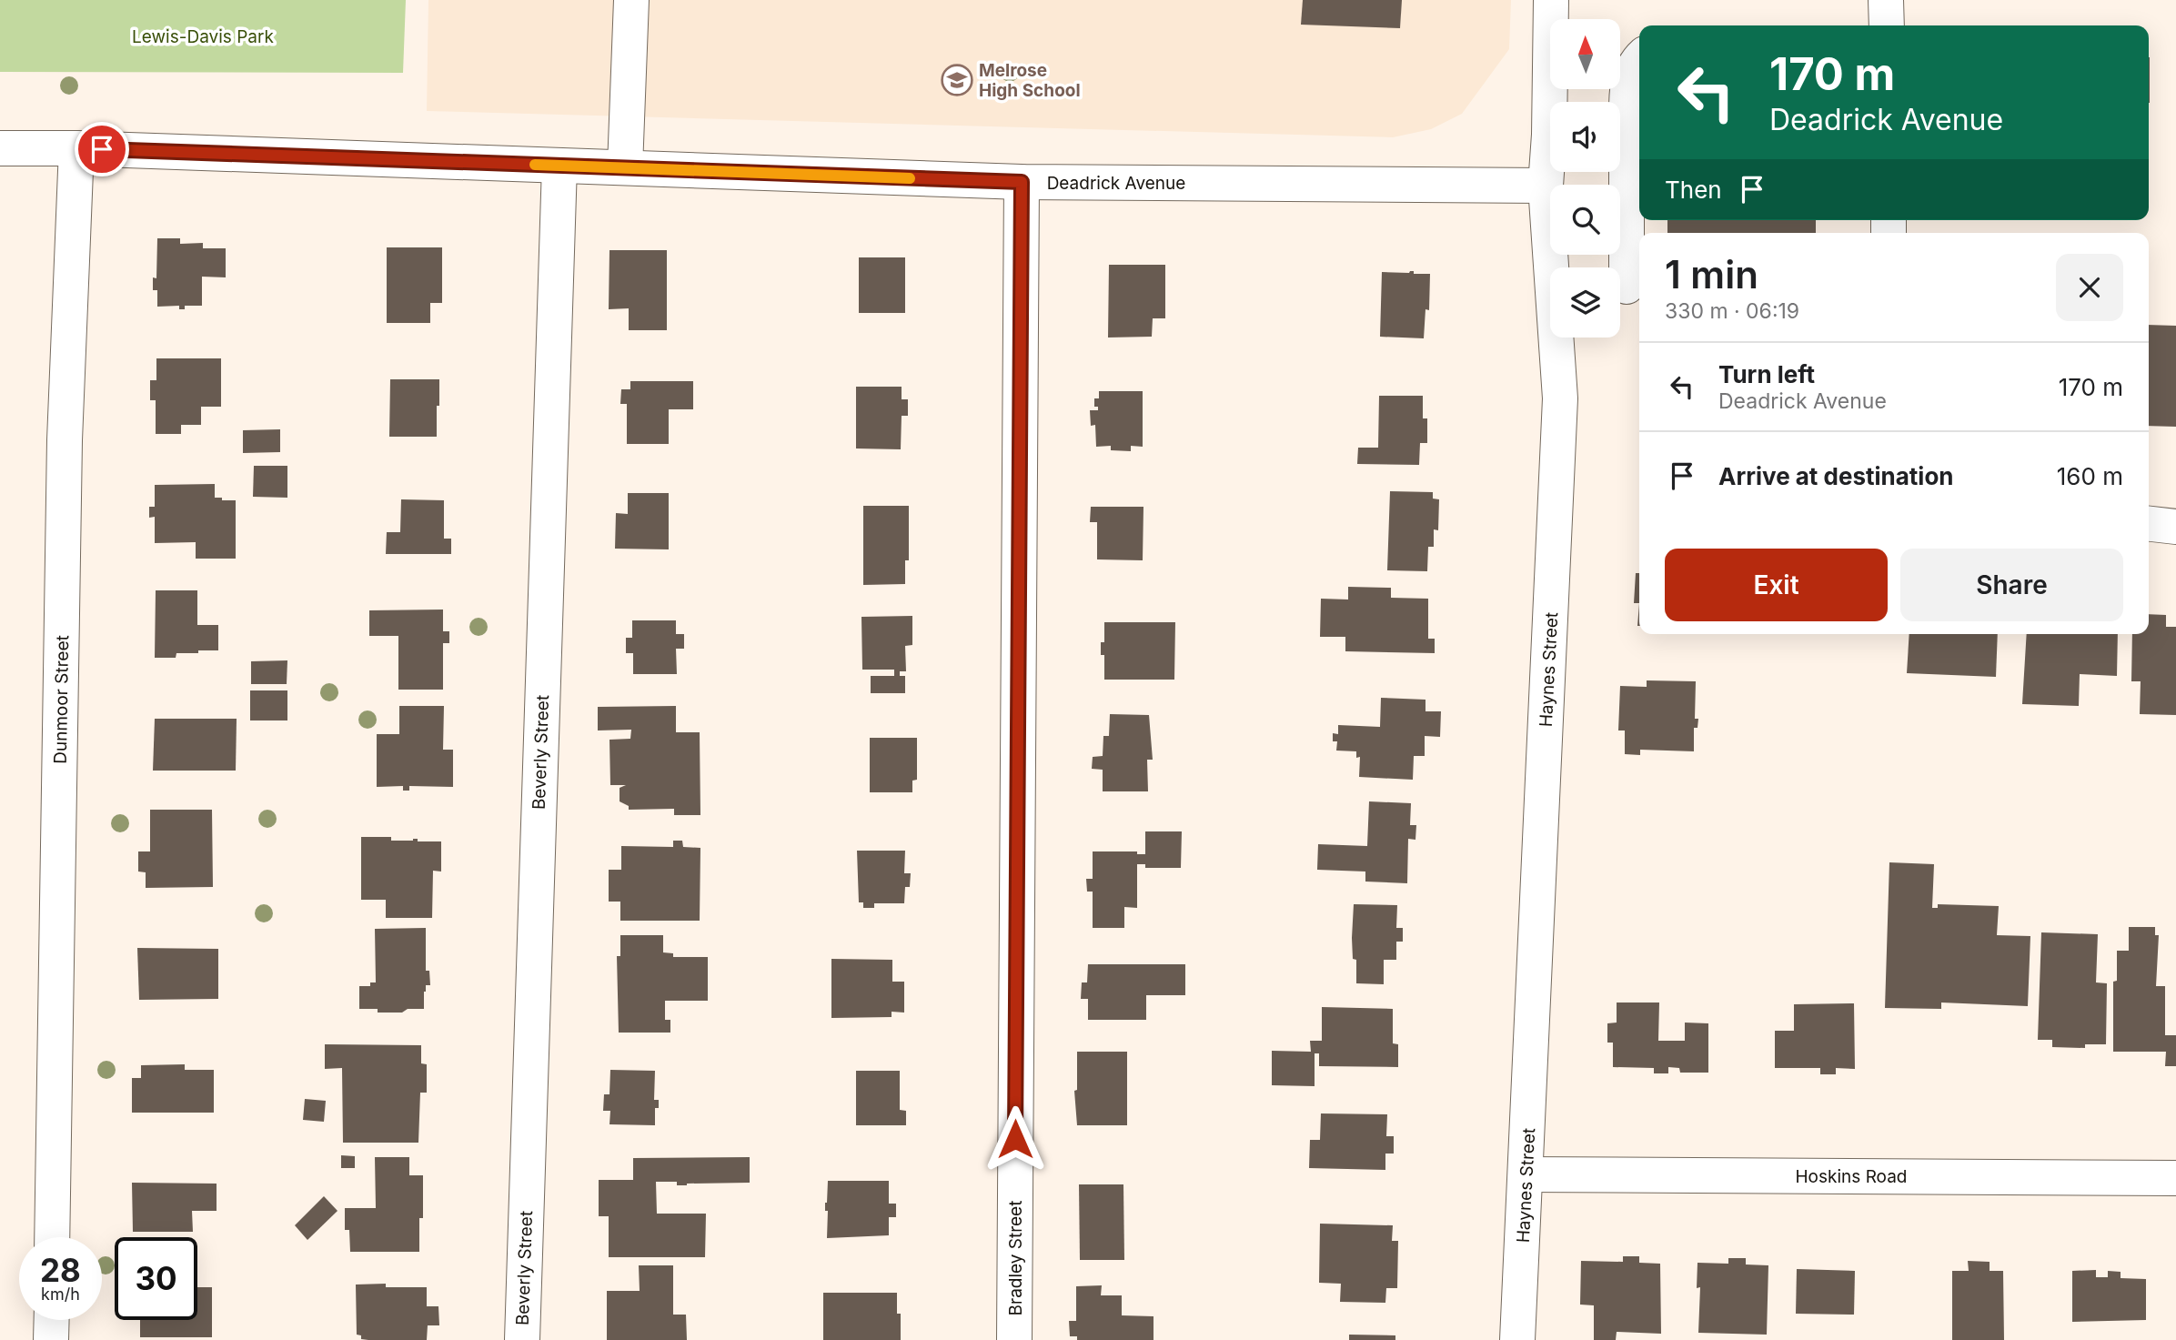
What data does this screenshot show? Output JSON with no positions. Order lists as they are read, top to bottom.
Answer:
{
  "streets": {
    "street": [
      "Deadrick Avenue",
      "Haynes Street",
      "Dunmoor Street",
      "Beverly Street",
      "Hoskins Road",
      "Bradley Street"
    ]
  },
  "crossings": [
    ["Deadrick Avenue", "Haynes Street"],
    ["Deadrick Avenue", "Dunmoor Street"],
    ["Deadrick Avenue", "Beverly Street"],
    ["Deadrick Avenue", "Bradley Street"],
    ["Haynes Street", "Hoskins Road"]
  ],
  "parks": ["Lewis-Davis Park"],
  "places": {
    "school or university": ["Melrose High School"]
  },
  "north": "top",
  "page": {
    "turn": ["170 m", "Deadrick Avenue"],
    "then": "Then",
    "heading": ["1 min", "330 m · 06:19"],
    "list": [
      {
        "name": "Turn left",
        "note": "Deadrick Avenue",
        "value": "170 m"
      },
      {
        "name": "Arrive at destination",
        "value": "160 m"
      }
    ],
    "buttons": ["Exit", "Share"],
    "speed": "28 km/h",
    "limit": "30"
  }
}
